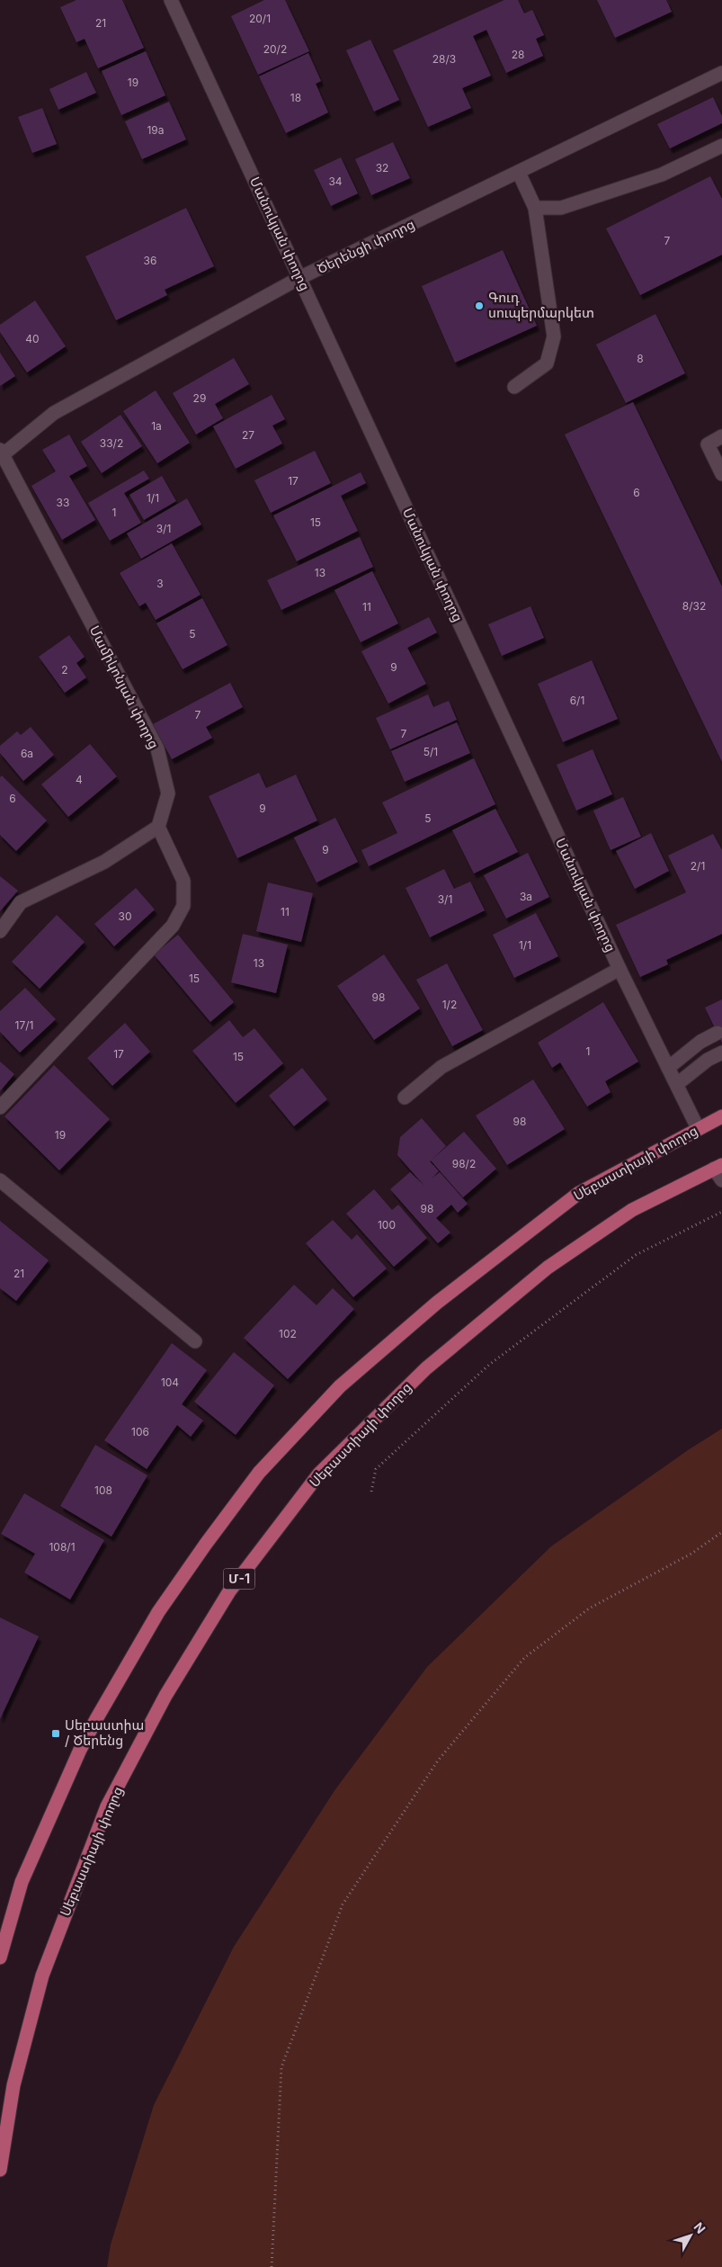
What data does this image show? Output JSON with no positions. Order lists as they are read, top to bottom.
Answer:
{
  "streets": {
    "main road": ["Սեբաստիայի փողոց", "Մ-1"],
    "street": ["Մանուկյան փողոց", "Ծերենցի փողոց", "Մամիկոնյան փողոց"]
  },
  "crossings": [
    ["Մանուկյան փողոց", "Ծերենցի փողոց"],
    ["Մանուկյան փողոց", "Սեբաստիայի փողոց"],
    ["Ծերենցի փողոց", "Մամիկոնյան փողոց"]
  ],
  "places": {
    "other": ["Գուդ սուպերմարկետ"],
    "transit": ["Սեբաստիա / Ծերենց"]
  },
  "house_numbers": [
    "20/1",
    "21",
    "20/2",
    "28",
    "28/3",
    "19",
    "18",
    "19a",
    "32",
    "34",
    "7",
    "36",
    "40",
    "8",
    "29",
    "1a",
    "27",
    "33/2",
    "17",
    "6",
    "1/1",
    "33",
    "1",
    "15",
    "3/1",
    "13",
    "3",
    "8/32",
    "11",
    "5",
    "9",
    "2",
    "6/1",
    "7",
    "7",
    "5/1",
    "6a",
    "4",
    "6",
    "9",
    "5",
    "9",
    "2/1",
    "3a",
    "3/1",
    "11",
    "30",
    "1/1",
    "13",
    "15",
    "98",
    "1/2",
    "17/1",
    "1",
    "17",
    "15",
    "98",
    "19",
    "98/2",
    "98",
    "100",
    "21",
    "102",
    "104",
    "106",
    "108",
    "108/1"
  ],
  "north": "top right"
}
